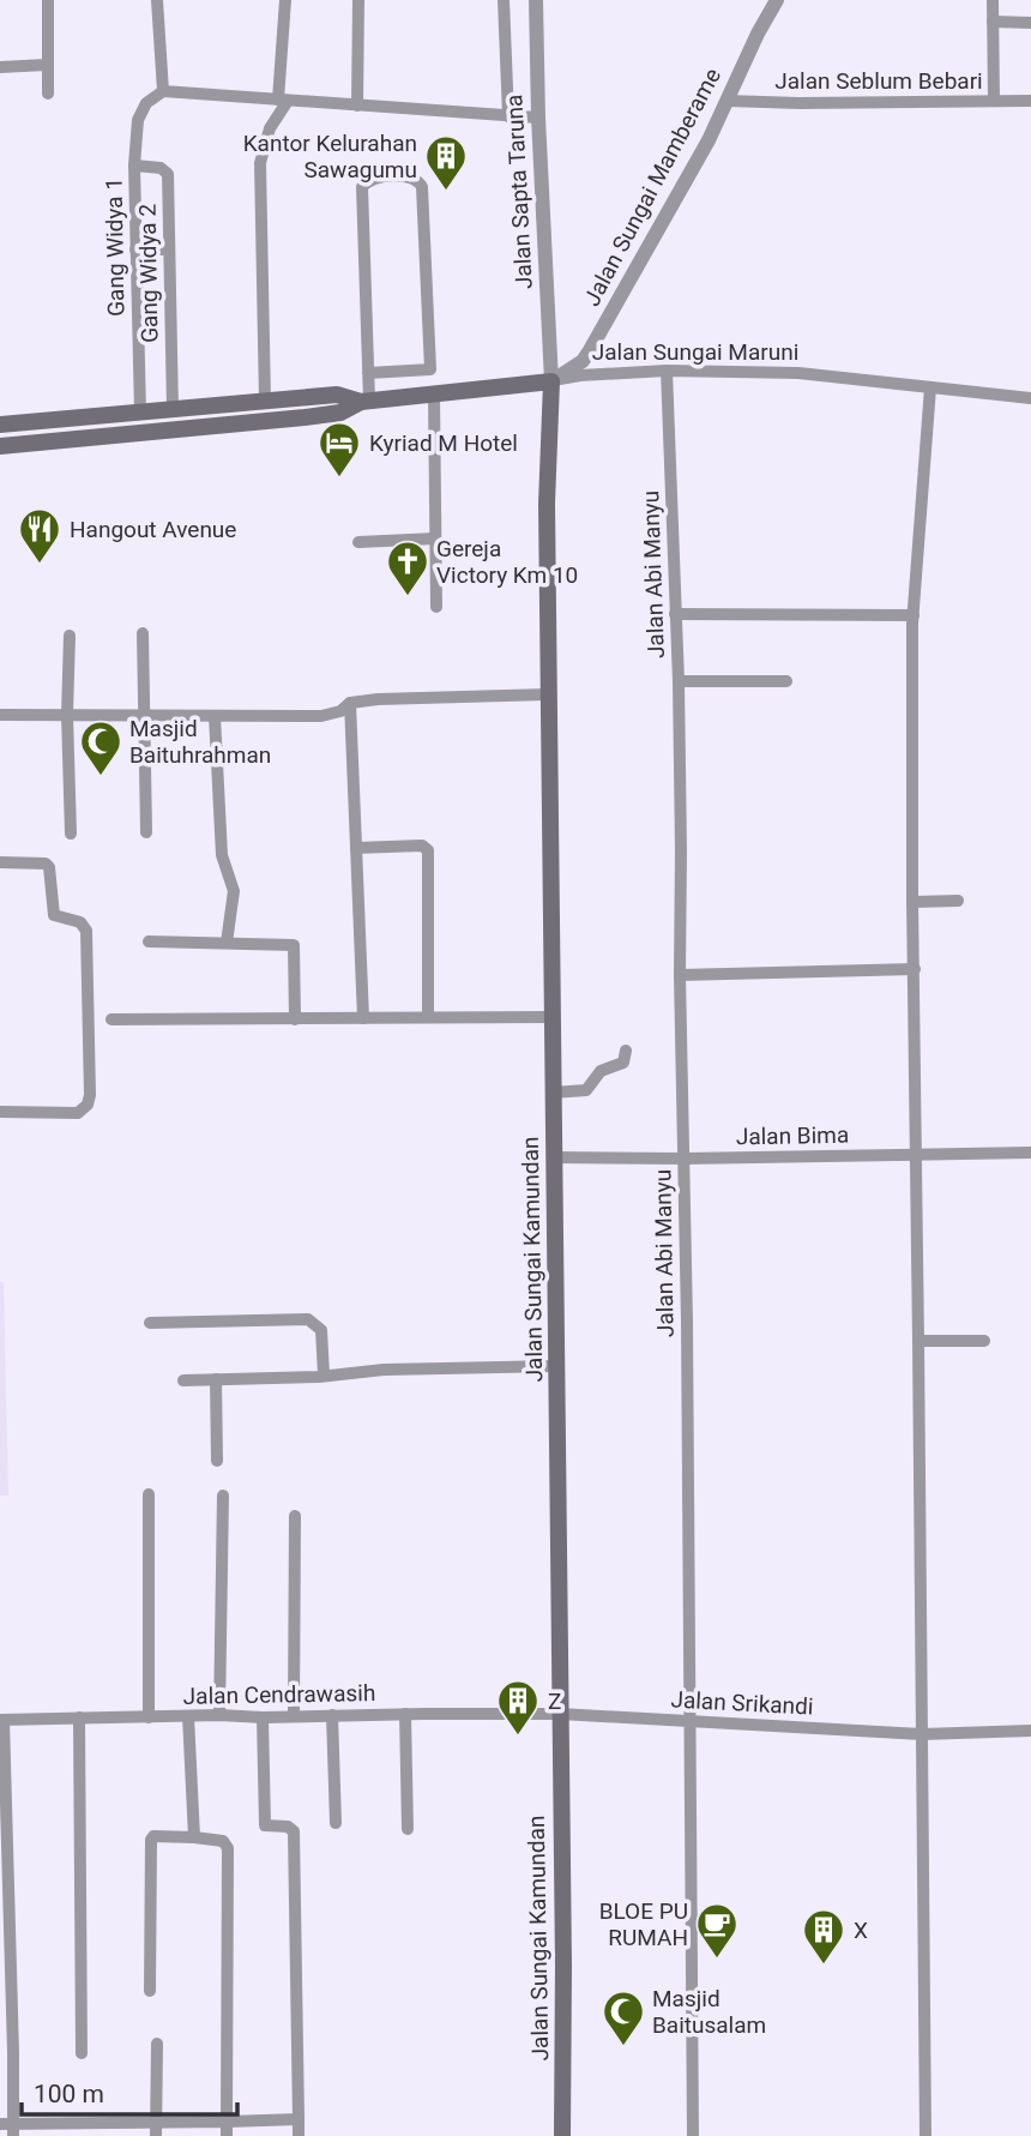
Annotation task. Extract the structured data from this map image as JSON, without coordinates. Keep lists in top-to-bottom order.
{
  "streets": {
    "main road": ["Jalan Sungai Maruni", "Jalan Sungai Kamundan"],
    "street": [
      "Jalan Seblum Bebari",
      "Jalan Sungai Mamberame",
      "Jalan Sapta Taruna",
      "Gang Widya 1",
      "Gang Widya 2",
      "Jalan Abi Manyu",
      "Jalan Bima",
      "Jalan Cendrawasih",
      "Jalan Srikandi"
    ]
  },
  "crossings": [
    ["Jalan Seblum Bebari", "Jalan Sungai Mamberame"],
    ["Jalan Sungai Mamberame", "Jalan Sapta Taruna"],
    ["Jalan Sungai Mamberame", "Jalan Sungai Maruni"],
    ["Jalan Sungai Mamberame", "Jalan Sungai Kamundan"],
    ["Jalan Sapta Taruna", "Jalan Sungai Maruni"],
    ["Jalan Sapta Taruna", "Jalan Sungai Kamundan"],
    ["Gang Widya 1", "Gang Widya 2"],
    ["Gang Widya 1", "Jalan Sungai Maruni"],
    ["Gang Widya 2", "Jalan Sungai Maruni"],
    ["Jalan Sungai Maruni", "Jalan Abi Manyu"],
    ["Jalan Sungai Maruni", "Jalan Sungai Kamundan"],
    ["Jalan Abi Manyu", "Jalan Bima"],
    ["Jalan Abi Manyu", "Jalan Srikandi"],
    ["Jalan Bima", "Jalan Sungai Kamundan"],
    ["Jalan Sungai Kamundan", "Jalan Cendrawasih"],
    ["Jalan Sungai Kamundan", "Jalan Srikandi"],
    ["Jalan Cendrawasih", "Jalan Srikandi"]
  ],
  "places": {
    "building": ["Kantor Kelurahan Sawagumu", "Z", "X"],
    "hotel": ["Kyriad M Hotel"],
    "restaurant": ["Hangout Avenue"],
    "church": ["Gereja Victory Km 10"],
    "mosque": ["Masjid Baituhrahman", "Masjid Baitusalam"],
    "cafe": ["BLOE PU RUMAH"]
  },
  "scale_bar": "100 m"
}
